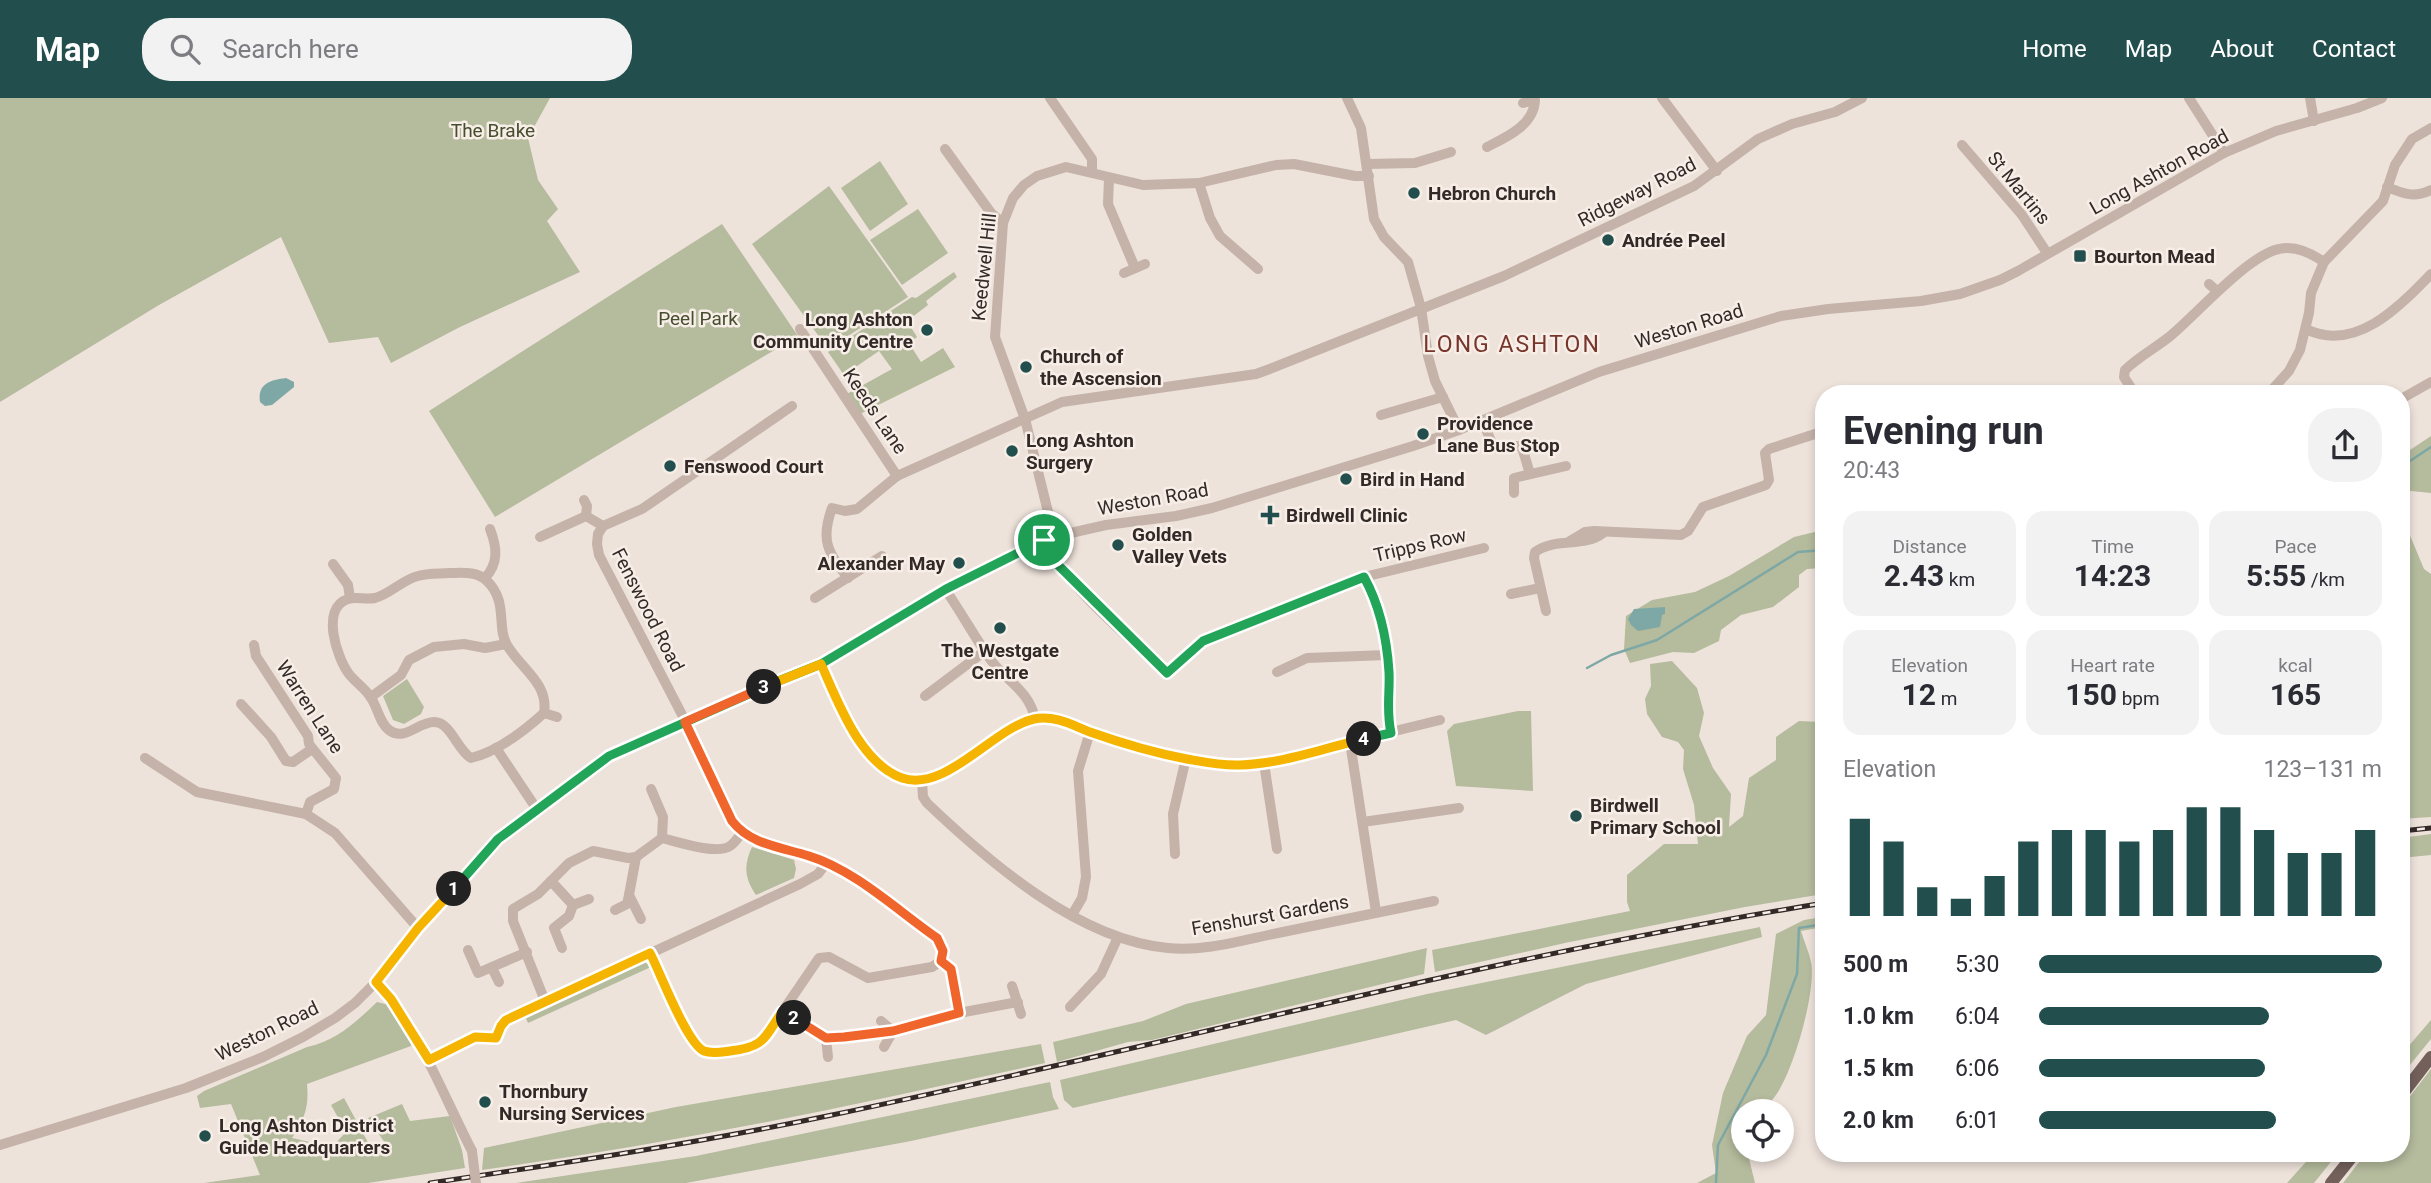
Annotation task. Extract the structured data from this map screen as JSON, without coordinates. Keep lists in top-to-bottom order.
{
  "streets": {
    "street": [
      "Long Ashton Road",
      "St Martins",
      "Ridgeway Road",
      "Keedwell Hill",
      "Weston Road",
      "Keeds Lane",
      "Tripps Row",
      "Fenswood Road",
      "Warren Lane",
      "Fenshurst Gardens"
    ]
  },
  "crossings": [
    ["Long Ashton Road", "St Martins"],
    ["Long Ashton Road", "Weston Road"],
    ["Ridgeway Road", "Keedwell Hill"],
    ["Ridgeway Road", "Keeds Lane"],
    ["Keedwell Hill", "Weston Road"],
    ["Keedwell Hill", "Tripps Row"],
    ["Weston Road", "Fenswood Road"]
  ],
  "districts": ["LONG ASHTON"],
  "parks": ["The Brake", "Peel Park"],
  "places": {
    "other": [
      "Hebron Church",
      "Andrée Peel",
      "Long Ashton Community Centre",
      "Church of the Ascension",
      "Providence Lane Bus Stop",
      "Long Ashton Surgery",
      "Fenswood Court",
      "Bird in Hand",
      "Golden Valley Vets",
      "Alexander May",
      "The Westgate Centre",
      "Birdwell Primary School",
      "Thornbury Nursing Services",
      "Long Ashton District Guide Headquarters"
    ],
    "transit": ["Bourton Mead"],
    "health": ["Birdwell Clinic"]
  },
  "page": {
    "header": "Map",
    "search": "Search here",
    "nav": [
      "Home",
      "Map",
      "About",
      "Contact"
    ],
    "heading": ["Evening run", "20:43"],
    "stats": [
      ["Distance", "2.43 km"],
      ["Time", "14:23"],
      ["Pace", "5:55 /km"],
      ["Elevation", "12 m"],
      ["Heart rate", "150 bpm"],
      ["kcal", "165"]
    ],
    "pins": [
      "3",
      "4",
      "1",
      "2"
    ],
    "chart": ["Elevation", "123–131 m"],
    "list": [
      {
        "name": "500 m",
        "note": "5:30"
      },
      {
        "name": "1.0 km",
        "note": "6:04"
      },
      {
        "name": "1.5 km",
        "note": "6:06"
      },
      {
        "name": "2.0 km",
        "note": "6:01"
      }
    ]
  }
}
